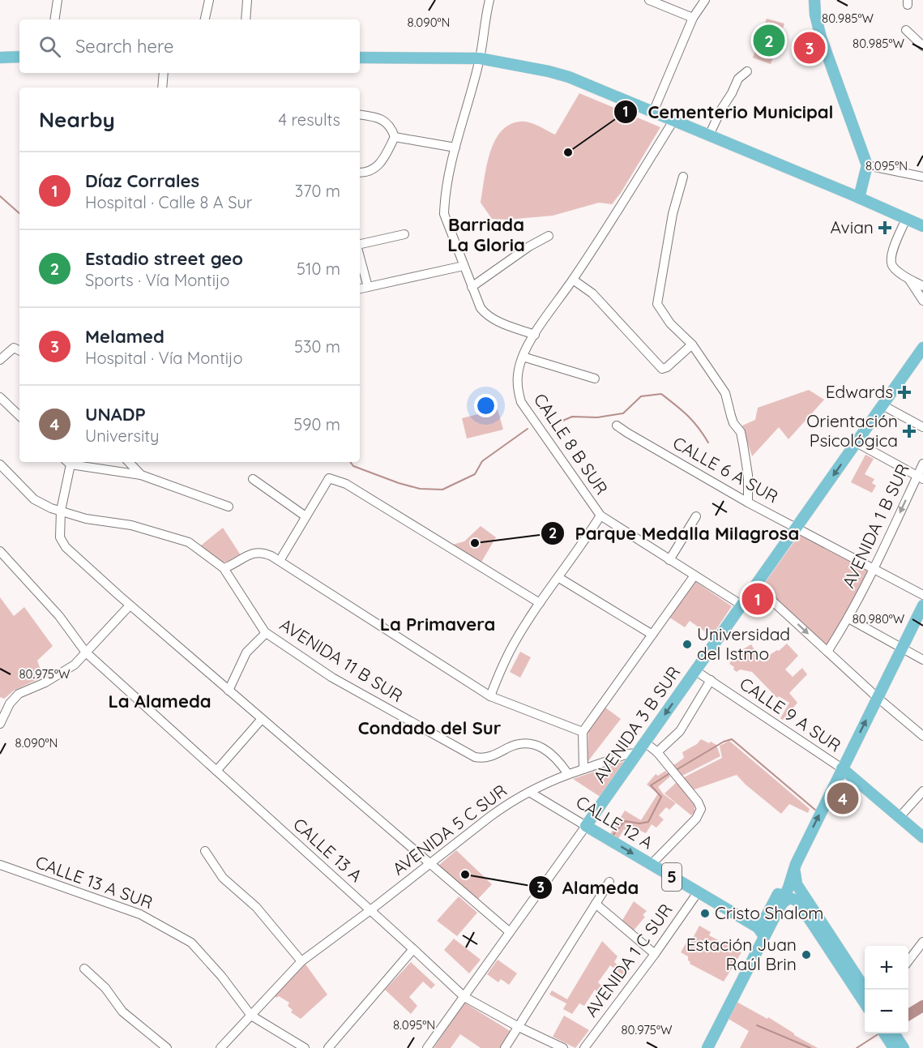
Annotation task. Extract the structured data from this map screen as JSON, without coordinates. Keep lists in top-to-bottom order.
{
  "streets": {
    "main road": ["AVENIDA 3 B SUR", "CALLE 12 A", "5"],
    "street": [
      "CALLE 8 B SUR",
      "CALLE 6 A SUR",
      "AVENIDA 1 B SUR",
      "AVENIDA 11 B SUR",
      "CALLE 9 A SUR",
      "AVENIDA 5 C SUR",
      "CALLE 13 A",
      "CALLE 13 A SUR",
      "AVENIDA 1 C SUR"
    ]
  },
  "crossings": [
    ["CALLE 8 B SUR", "AVENIDA 3 B SUR"],
    ["CALLE 6 A SUR", "AVENIDA 1 B SUR"],
    ["CALLE 6 A SUR", "AVENIDA 3 B SUR"],
    ["AVENIDA 11 B SUR", "AVENIDA 5 C SUR"],
    ["CALLE 9 A SUR", "AVENIDA 3 B SUR"],
    ["AVENIDA 3 B SUR", "CALLE 12 A"],
    ["AVENIDA 3 B SUR", "AVENIDA 5 C SUR"],
    ["AVENIDA 3 B SUR", "CALLE 13 A"],
    ["CALLE 12 A", "AVENIDA 5 C SUR"],
    ["CALLE 12 A", "AVENIDA 1 C SUR"],
    ["AVENIDA 5 C SUR", "CALLE 13 A"],
    ["AVENIDA 5 C SUR", "CALLE 13 A SUR"]
  ],
  "one_way": ["AVENIDA 1 B SUR"],
  "districts": [
    "Barriada La Gloria",
    "La Primavera",
    "La Alameda",
    "Condado del Sur"
  ],
  "places": {
    "other": [
      "Cementerio Municipal",
      "Parque Medalla Milagrosa",
      "Universidad del Istmo",
      "Alameda",
      "Cristo Shalom",
      "Estación Juan Raúl Brin"
    ],
    "health": ["Avian", "Edwards", "Orientación Psicológica"]
  },
  "page": {
    "search": "Search here",
    "pins": [
      "2",
      "3",
      "1",
      "4"
    ],
    "heading": ["Nearby", "4 results"],
    "list": [
      {
        "mark": "1",
        "name": "Díaz Corrales",
        "note": "Hospital · Calle 8 A Sur",
        "value": "370 m"
      },
      {
        "mark": "2",
        "name": "Estadio street geo",
        "note": "Sports · Vía Montijo",
        "value": "510 m"
      },
      {
        "mark": "3",
        "name": "Melamed",
        "note": "Hospital · Vía Montijo",
        "value": "530 m"
      },
      {
        "mark": "4",
        "name": "UNADP",
        "note": "University",
        "value": "590 m"
      }
    ],
    "map_buttons": ["+", "−"]
  },
  "coordinates": [
    "80.985°W",
    "8.090°N",
    "8.095°N",
    "80.980°W",
    "80.975°W"
  ]
}
